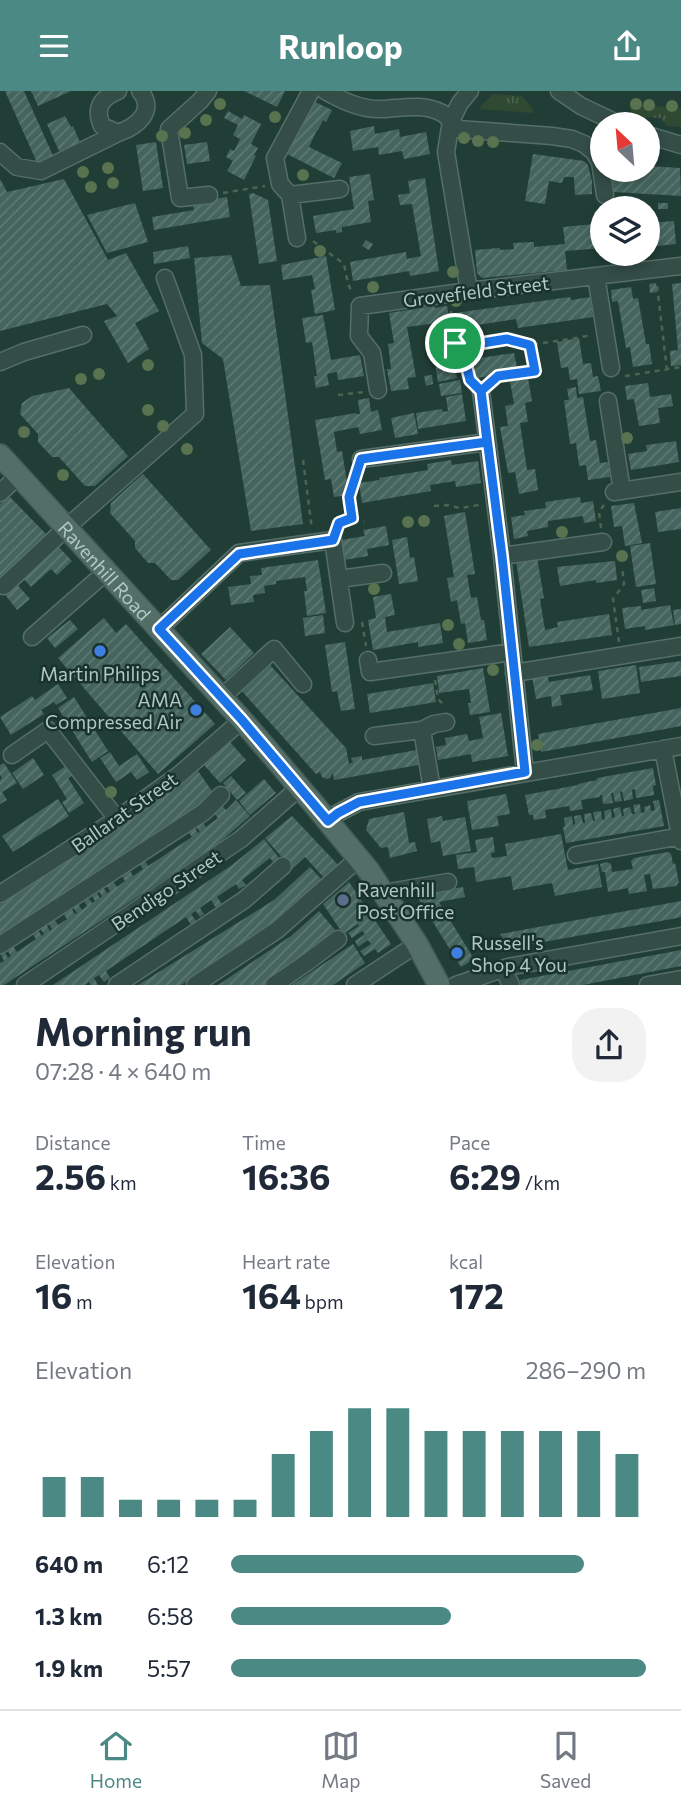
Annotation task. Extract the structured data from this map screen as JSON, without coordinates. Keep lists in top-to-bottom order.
{
  "streets": {
    "main road": ["Ravenhill Road"],
    "street": ["Grovefield Street", "Ballarat Street", "Bendigo Street"]
  },
  "crossings": [
    ["Ravenhill Road", "Ballarat Street"],
    ["Ravenhill Road", "Bendigo Street"]
  ],
  "places": [
    "Martin Philips",
    "AMA Compressed Air",
    "Ravenhill Post Office",
    "Russell's Shop 4 You"
  ],
  "north": "top left",
  "page": {
    "header": "Runloop",
    "heading": ["Morning run", "07:28 · 4 × 640 m"],
    "stats": [
      ["Distance", "2.56 km"],
      ["Time", "16:36"],
      ["Pace", "6:29 /km"],
      ["Elevation", "16 m"],
      ["Heart rate", "164 bpm"],
      ["kcal", "172"]
    ],
    "chart": ["Elevation", "286–290 m"],
    "list": [
      {
        "name": "640 m",
        "note": "6:12"
      },
      {
        "name": "1.3 km",
        "note": "6:58"
      },
      {
        "name": "1.9 km",
        "note": "5:57"
      }
    ],
    "tabs": ["Home", "Map", "Saved"]
  }
}
